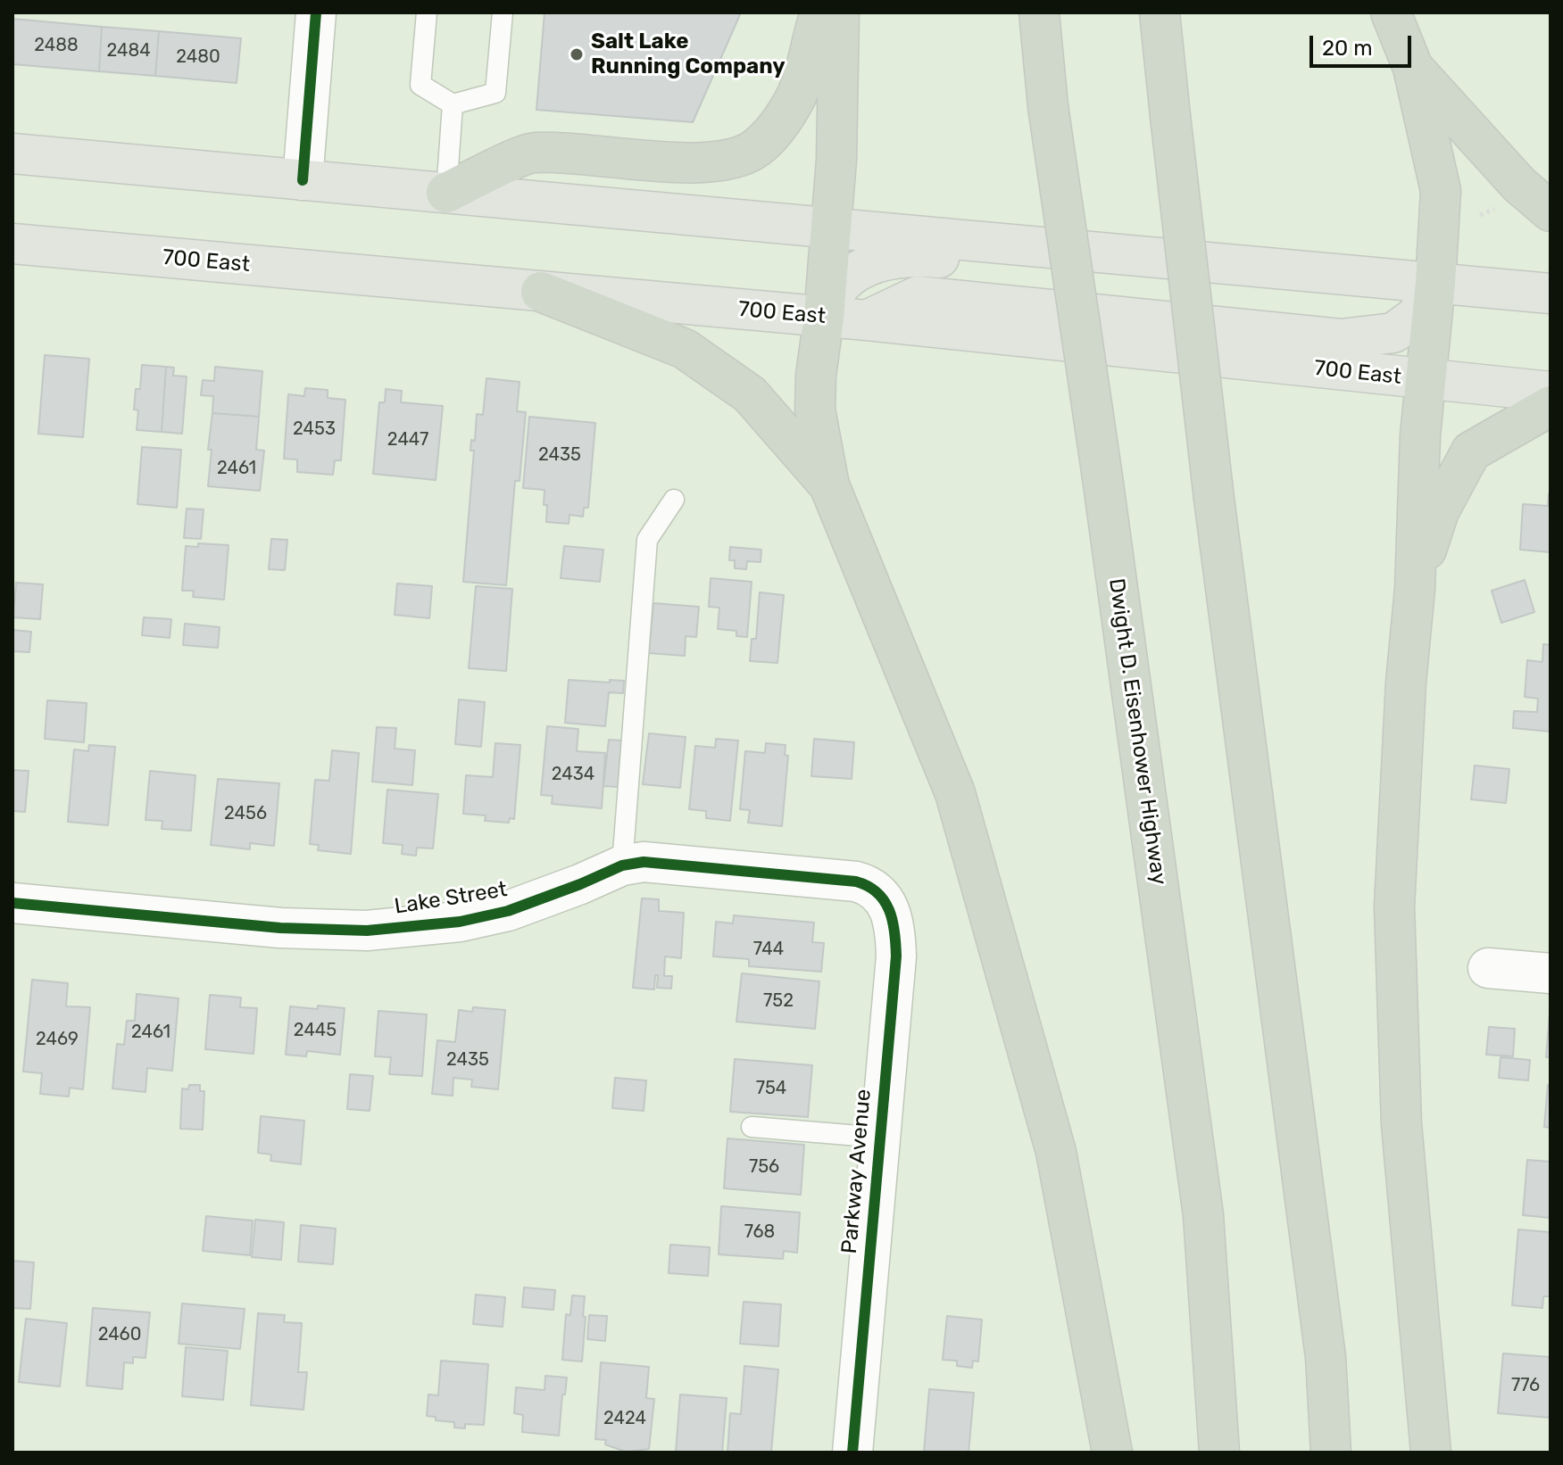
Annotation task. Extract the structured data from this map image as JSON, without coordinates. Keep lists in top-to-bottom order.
{
  "streets": {
    "highway": ["Dwight D. Eisenhower Highway"],
    "main road": ["700 East"],
    "street": ["Lake Street", "Parkway Avenue"]
  },
  "crossings": [
    ["Lake Street", "Parkway Avenue"]
  ],
  "places": ["Salt Lake Running Company"],
  "house_numbers": [
    "2488",
    "2484",
    "2480",
    "2453",
    "2447",
    "2435",
    "2461",
    "2434",
    "2456",
    "744",
    "752",
    "2445",
    "2461",
    "2469",
    "2435",
    "754",
    "756",
    "768",
    "2460",
    "776",
    "2424"
  ],
  "scale_bar": "20 m"
}
